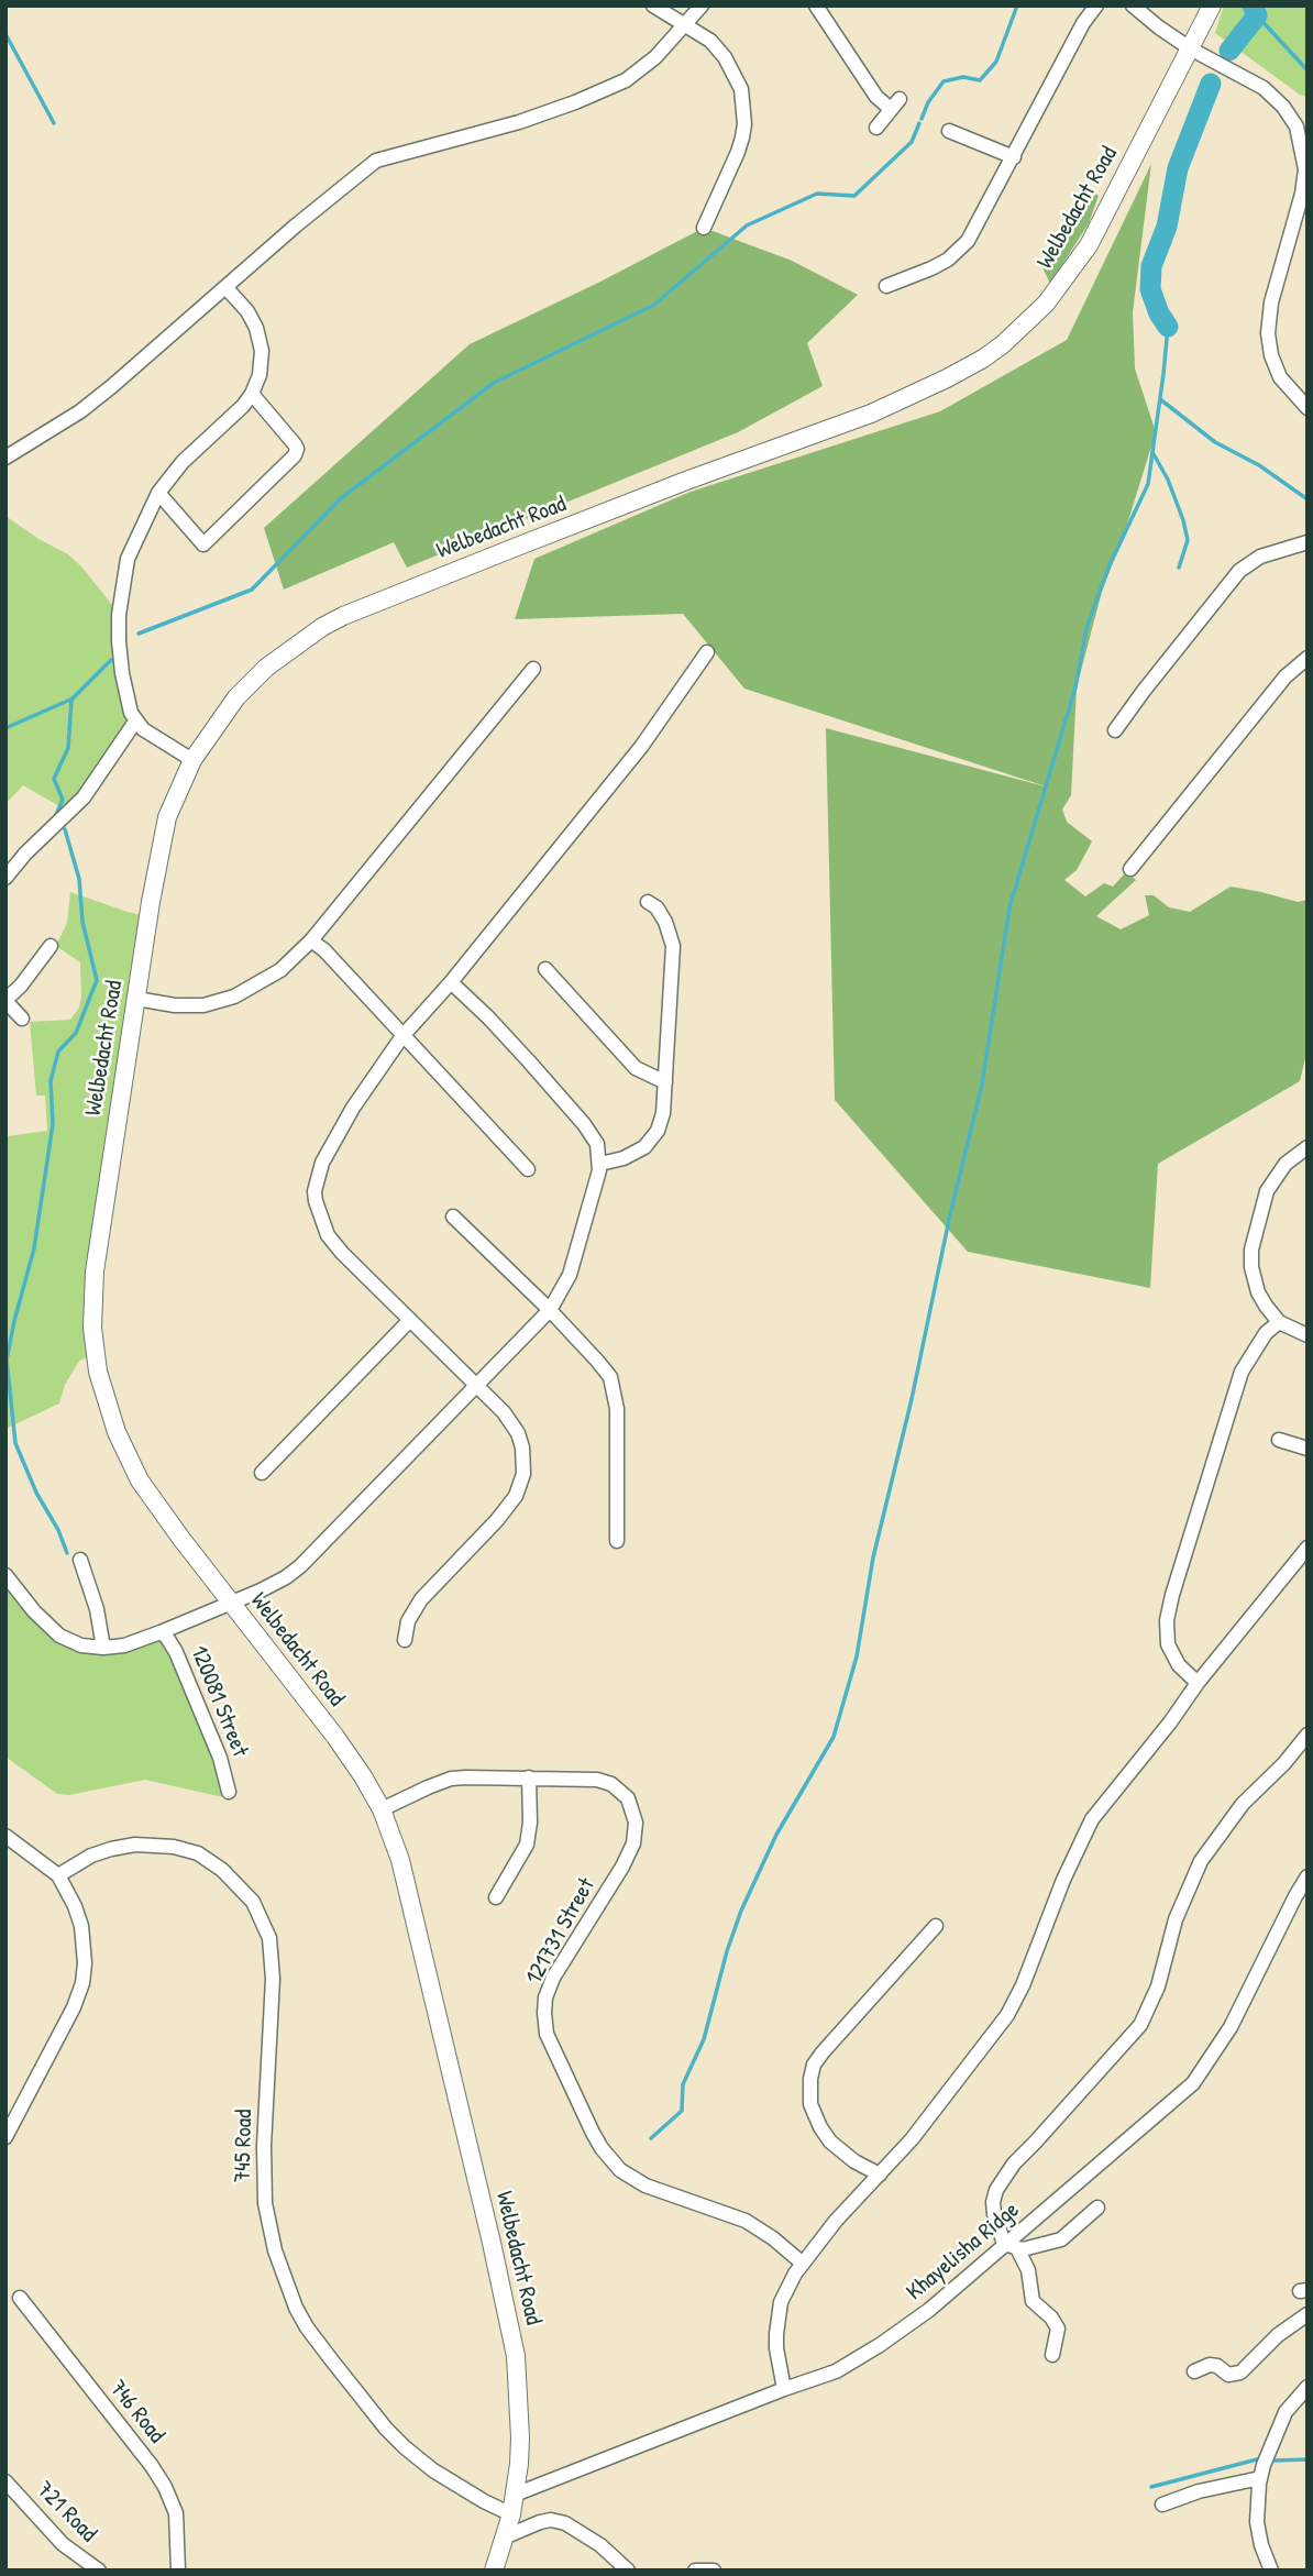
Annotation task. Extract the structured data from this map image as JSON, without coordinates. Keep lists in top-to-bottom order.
{
  "streets": {
    "street": [
      "Welbedacht Road",
      "120081 Street",
      "121731 Street",
      "745 Road",
      "Khayelisha Ridge",
      "746 Road",
      "721 Road"
    ]
  },
  "crossings": [
    ["Welbedacht Road", "121731 Street"],
    ["Welbedacht Road", "745 Road"],
    ["Welbedacht Road", "Khayelisha Ridge"]
  ]
}
